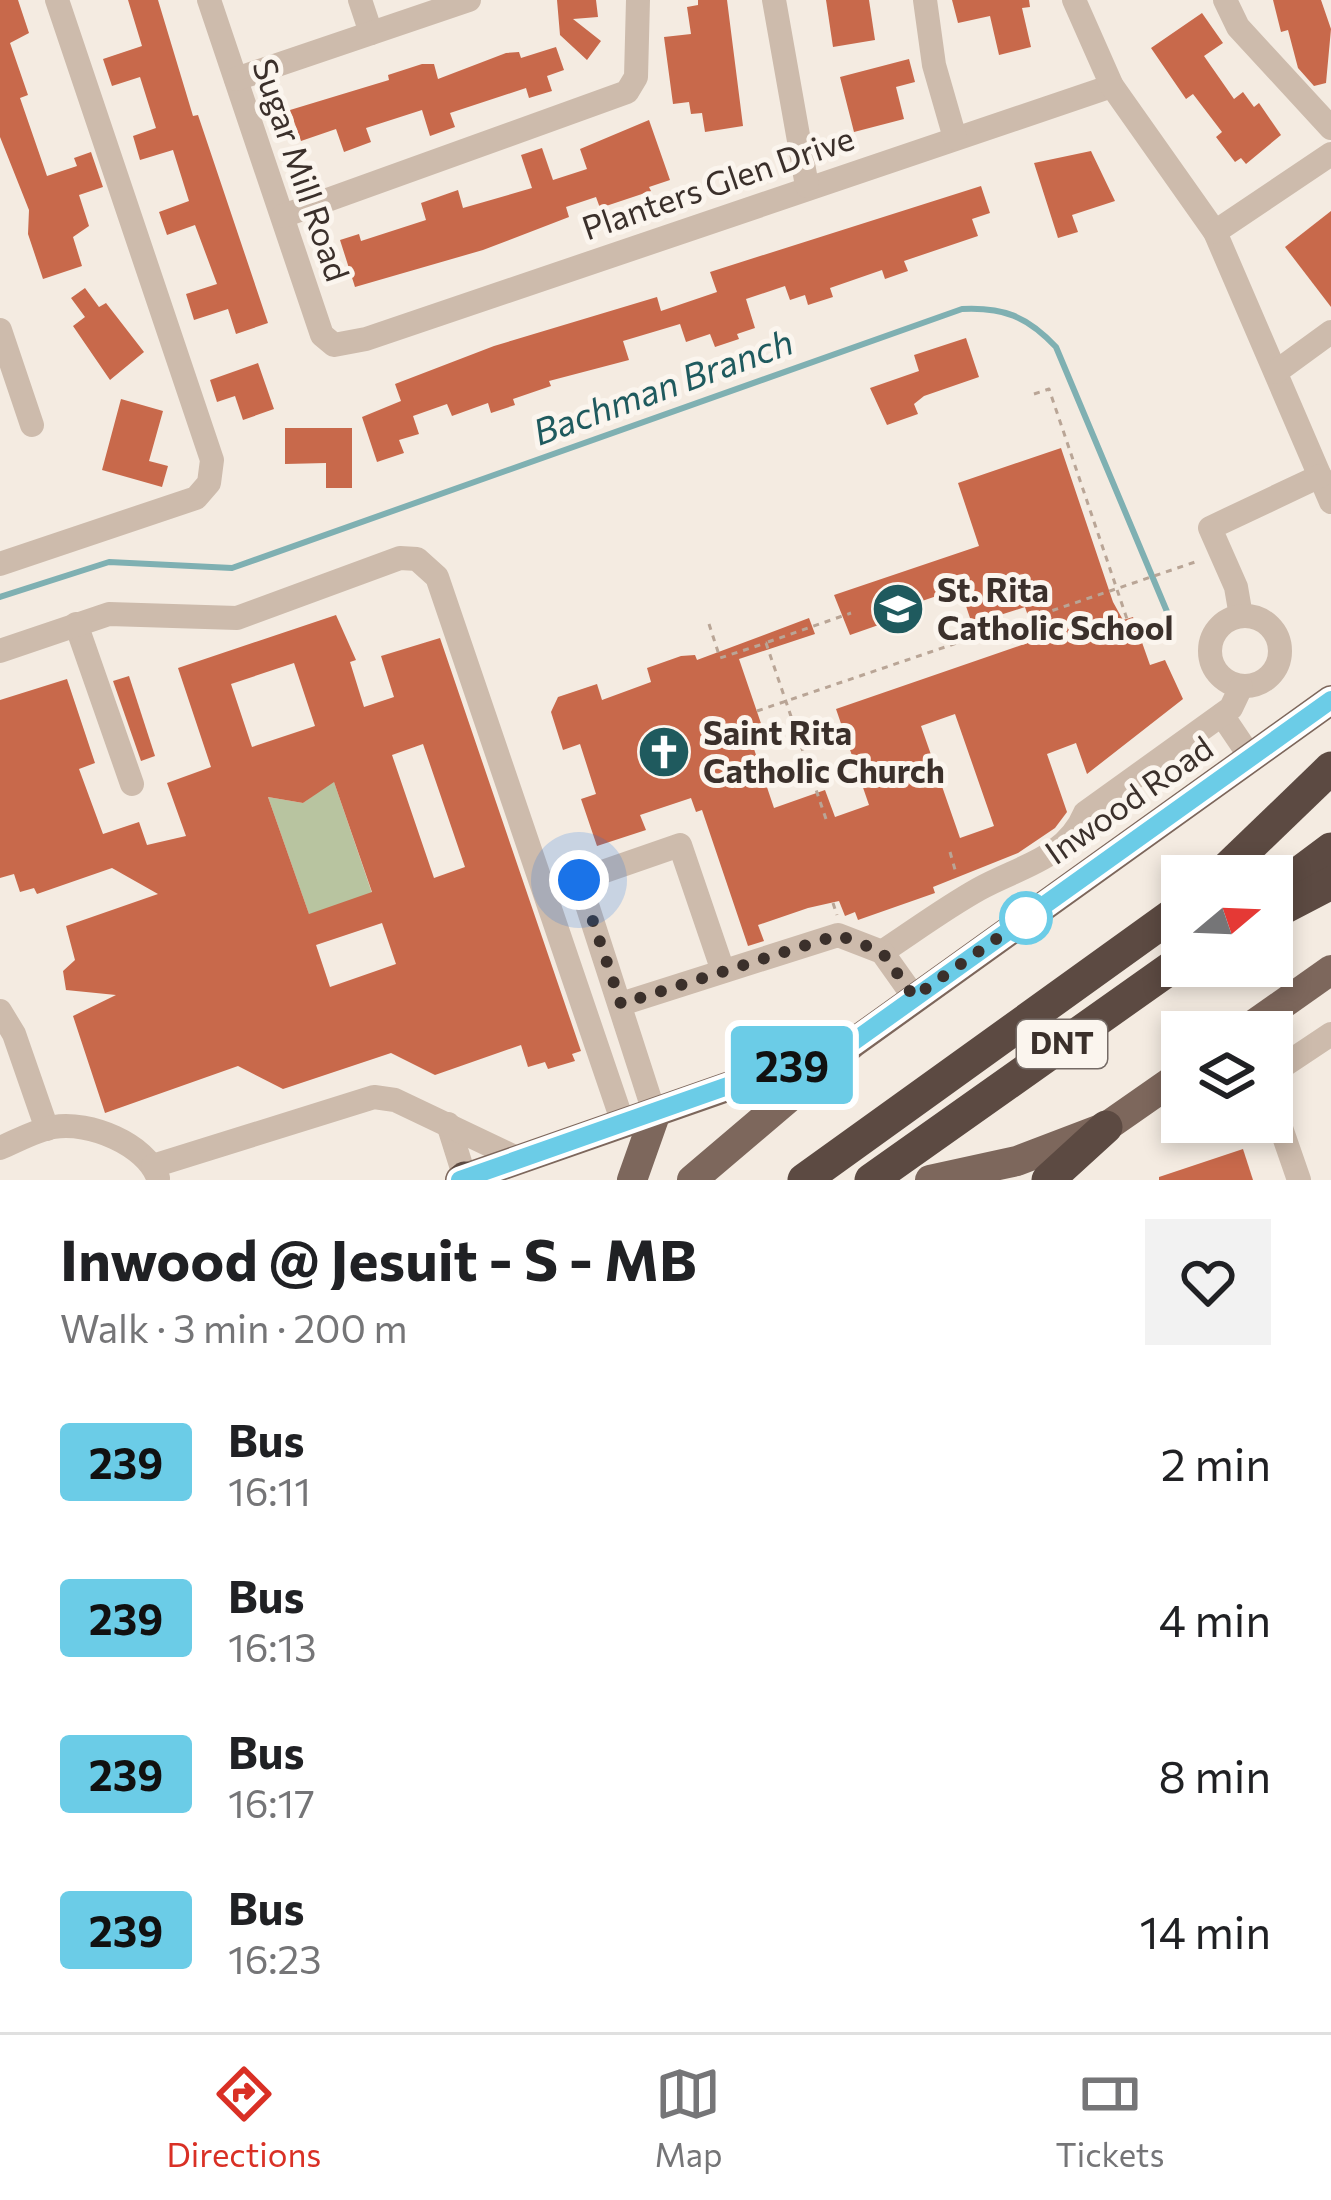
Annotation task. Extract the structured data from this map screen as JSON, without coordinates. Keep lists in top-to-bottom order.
{
  "streets": {
    "highway": ["DNT"],
    "main road": ["Inwood Road"],
    "street": ["Sugar Mill Road", "Planters Glen Drive"]
  },
  "crossings": [
    ["Sugar Mill Road", "Planters Glen Drive"]
  ],
  "water": ["Bachman Branch"],
  "places": {
    "school or university": ["St. Rita Catholic School"],
    "church": ["Saint Rita Catholic Church"]
  },
  "lines": ["bus line 239"],
  "north": "right",
  "page": {
    "on_map": "239",
    "heading": ["Inwood @ Jesuit - S - MB", "Walk · 3 min · 200 m"],
    "list": [
      {
        "mark": "239",
        "name": "Bus",
        "note": "16:11",
        "value": "2 min"
      },
      {
        "mark": "239",
        "name": "Bus",
        "note": "16:13",
        "value": "4 min"
      },
      {
        "mark": "239",
        "name": "Bus",
        "note": "16:17",
        "value": "8 min"
      },
      {
        "mark": "239",
        "name": "Bus",
        "note": "16:23",
        "value": "14 min"
      }
    ],
    "tabs": ["Directions", "Map", "Tickets"]
  }
}
